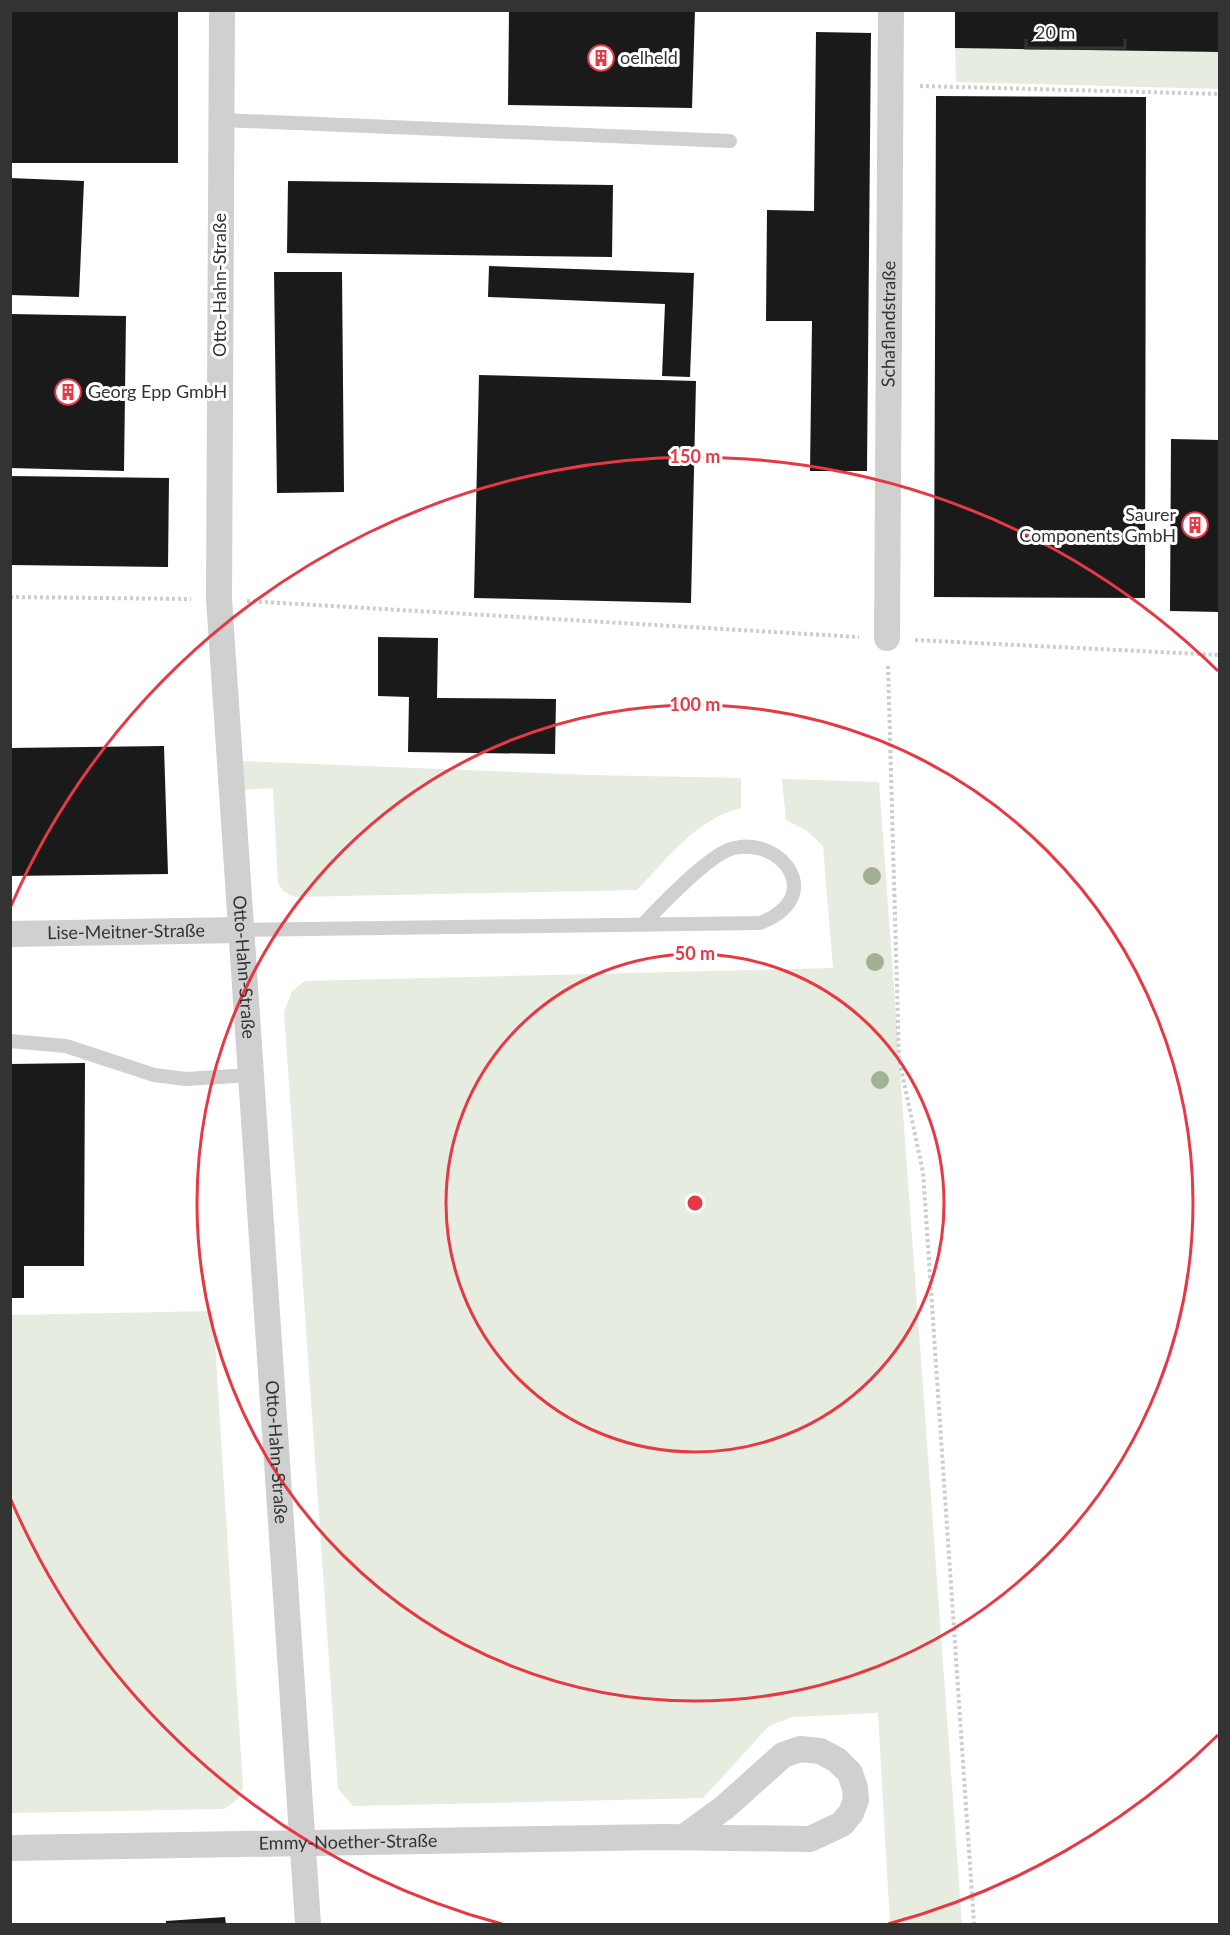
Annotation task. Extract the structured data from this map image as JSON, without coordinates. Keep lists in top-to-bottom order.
{
  "streets": {
    "street": [
      "Otto-Hahn-Straße",
      "Schaflandstraße",
      "Lise-Meitner-Straße",
      "Emmy-Noether-Straße"
    ]
  },
  "crossings": [
    ["Otto-Hahn-Straße", "Lise-Meitner-Straße"],
    ["Otto-Hahn-Straße", "Emmy-Noether-Straße"]
  ],
  "places": {
    "building": ["oelheld", "Georg Epp GmbH", "Saurer Components GmbH"]
  },
  "scale_bar": "20 m",
  "rings": ["150 m", "100 m", "50 m"]
}
